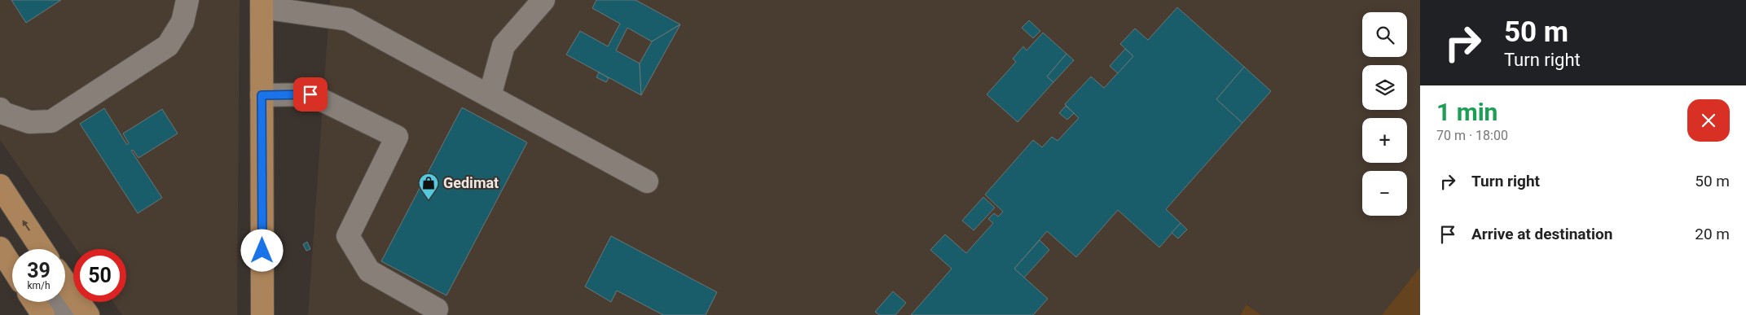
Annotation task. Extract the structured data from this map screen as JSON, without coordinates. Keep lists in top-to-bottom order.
{
  "places": {
    "shop": ["Gedimat"]
  },
  "page": {
    "turn": ["50 m", "Turn right"],
    "map_buttons": ["+", "−"],
    "heading": ["1 min", "70 m · 18:00"],
    "list": [
      {
        "name": "Turn right",
        "value": "50 m"
      },
      {
        "name": "Arrive at destination",
        "value": "20 m"
      }
    ],
    "speed": "39 km/h",
    "limit": "50"
  }
}
